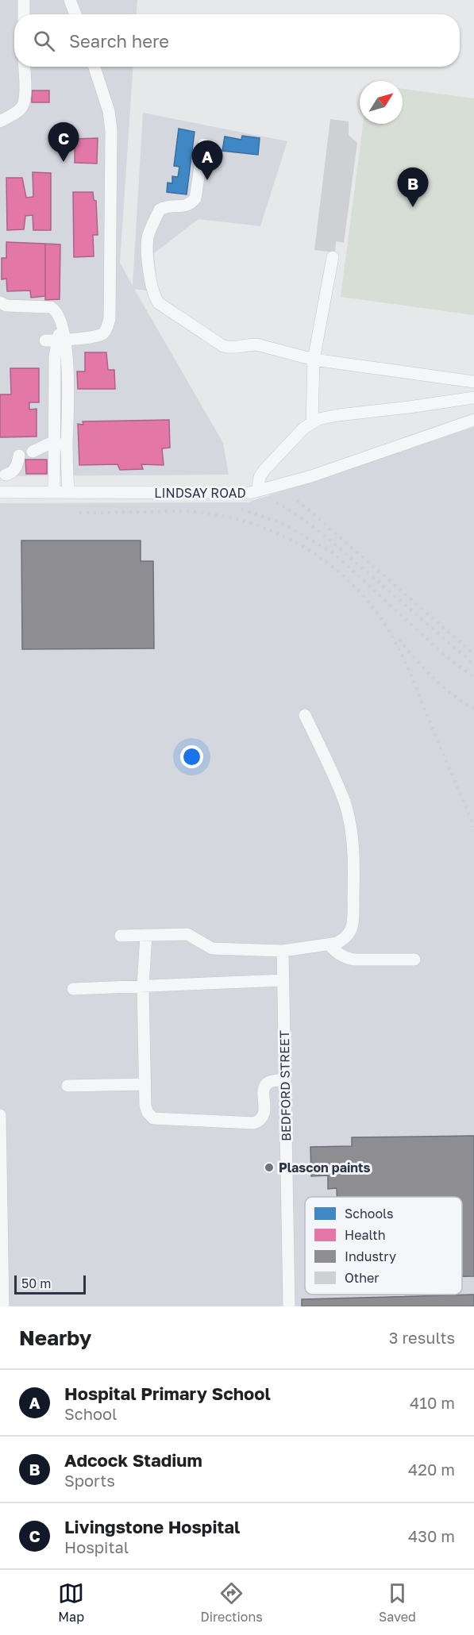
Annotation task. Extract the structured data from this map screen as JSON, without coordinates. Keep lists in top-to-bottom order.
{
  "streets": {
    "street": ["LINDSAY ROAD", "BEDFORD STREET"]
  },
  "places": ["Plascon paints"],
  "legend": [
    "Schools",
    "Health",
    "Industry",
    "Other"
  ],
  "scale_bar": "50 m",
  "north": "top right",
  "page": {
    "search": "Search here",
    "pins": ["C", "A", "B"],
    "scale": "50 m",
    "heading": ["Nearby", "3 results"],
    "list": [
      {
        "mark": "A",
        "name": "Hospital Primary School",
        "note": "School",
        "value": "410 m"
      },
      {
        "mark": "B",
        "name": "Adcock Stadium",
        "note": "Sports",
        "value": "420 m"
      },
      {
        "mark": "C",
        "name": "Livingstone Hospital",
        "note": "Hospital",
        "value": "430 m"
      }
    ],
    "nav": ["Map", "Directions", "Saved"]
  }
}
